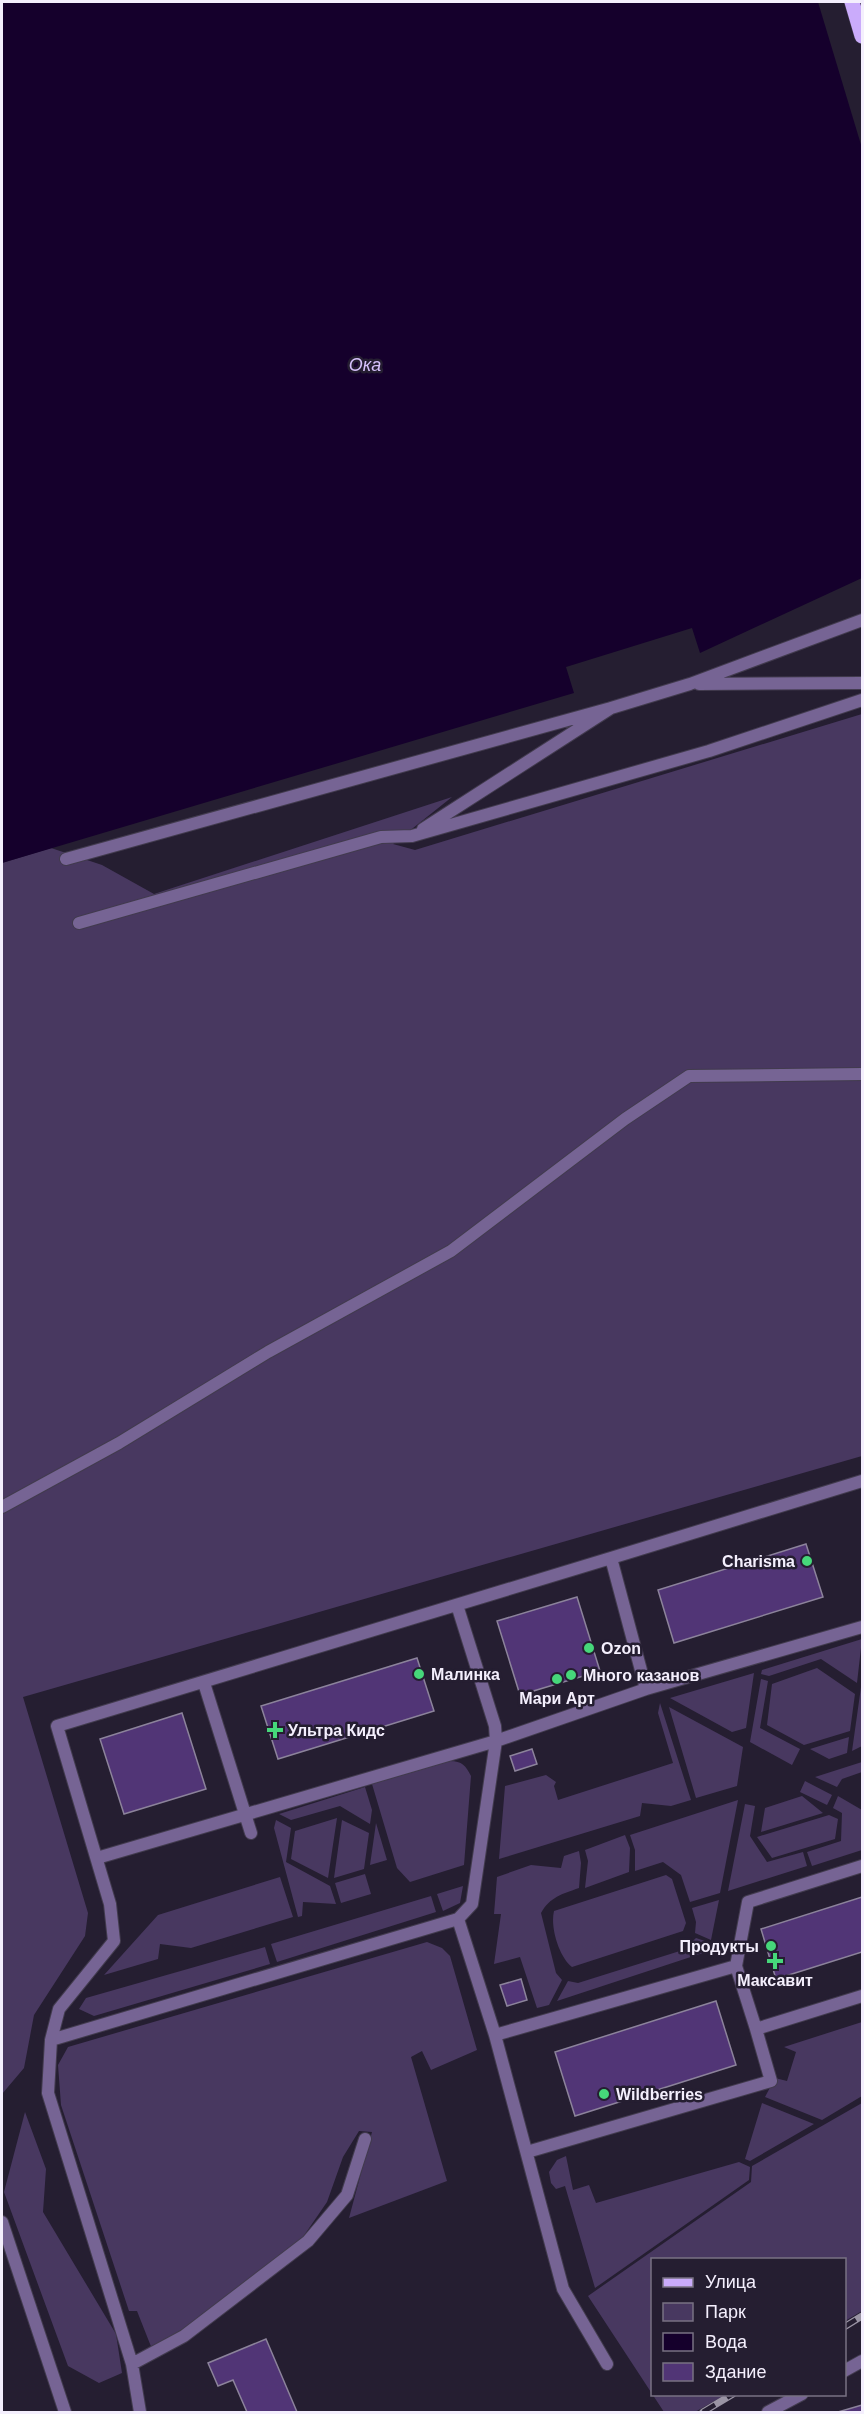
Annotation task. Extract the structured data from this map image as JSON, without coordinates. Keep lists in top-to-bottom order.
{
  "water": ["Ока"],
  "places": {
    "other": [
      "Charisma",
      "Ozon",
      "Малинка",
      "Много казанов",
      "Мари Арт",
      "Продукты",
      "Wildberries"
    ],
    "health": ["Ультра Кидс", "Максавит"]
  },
  "legend": [
    "Улица",
    "Парк",
    "Вода",
    "Здание"
  ]
}
